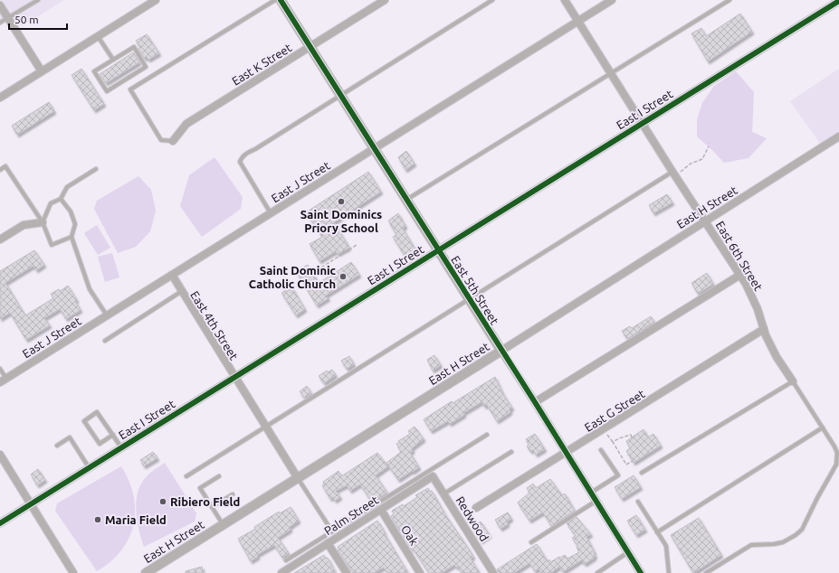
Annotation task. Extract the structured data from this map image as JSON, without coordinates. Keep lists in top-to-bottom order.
{
  "streets": {
    "street": [
      "East K Street",
      "East I Street",
      "East J Street",
      "East H Street",
      "East 6th Street",
      "East 5th Street",
      "East 4th Street",
      "East G Street",
      "Palm Street",
      "Redwood",
      "Oak"
    ]
  },
  "crossings": [
    ["East K Street", "East 5th Street"],
    ["East I Street", "East 6th Street"],
    ["East I Street", "East 5th Street"],
    ["East I Street", "East 4th Street"],
    ["East J Street", "East 6th Street"],
    ["East J Street", "East 5th Street"],
    ["East J Street", "East 4th Street"],
    ["East H Street", "East 6th Street"],
    ["East H Street", "East 5th Street"],
    ["East H Street", "East 4th Street"],
    ["East 6th Street", "East G Street"],
    ["East 5th Street", "East G Street"],
    ["Palm Street", "Redwood"],
    ["Palm Street", "Oak"]
  ],
  "places": [
    "Saint Dominics Priory School",
    "Saint Dominic Catholic Church",
    "Ribiero Field",
    "Maria Field"
  ],
  "scale_bar": "50 m"
}
